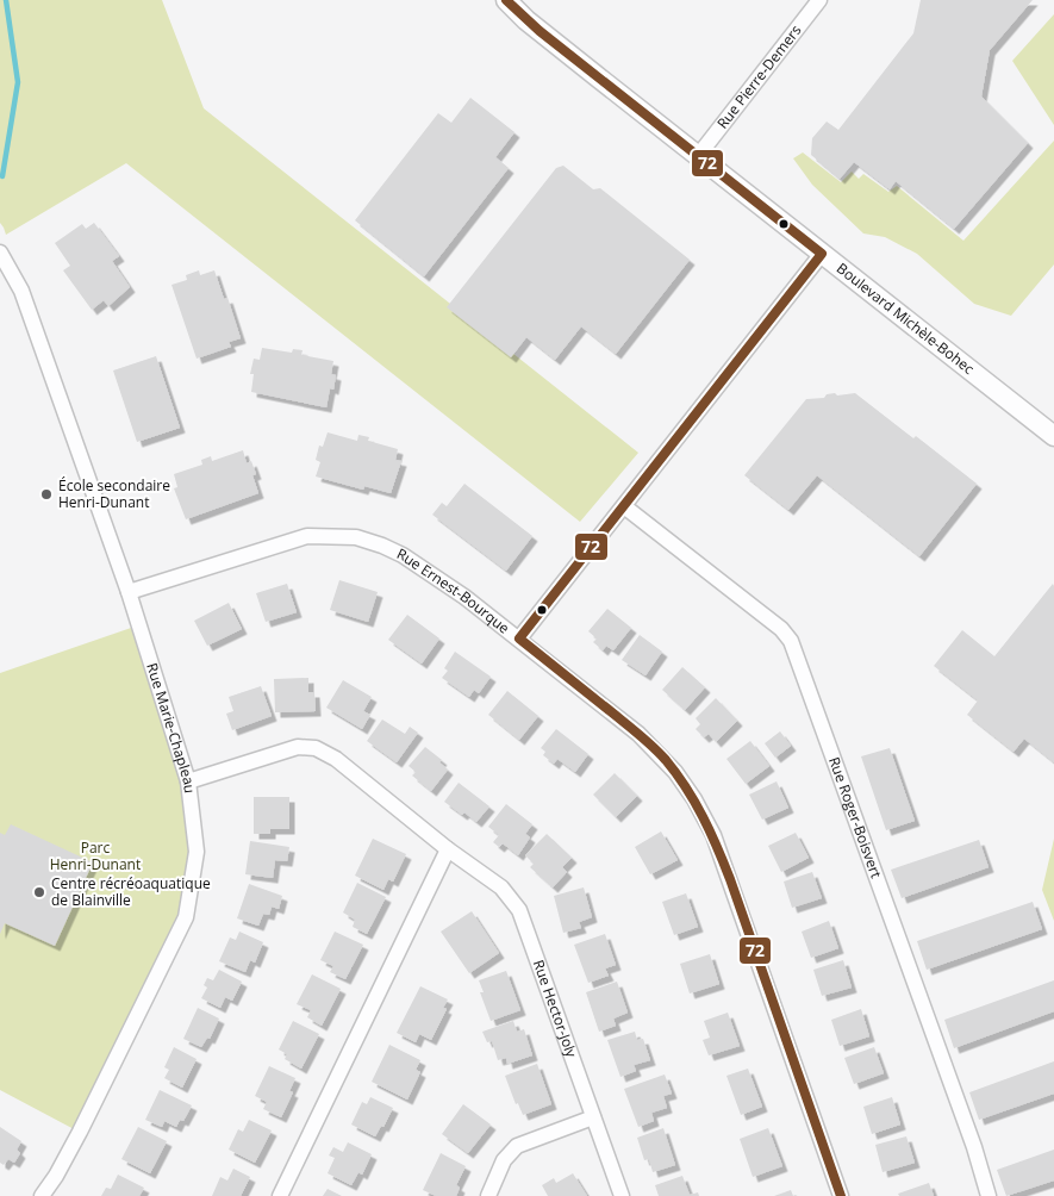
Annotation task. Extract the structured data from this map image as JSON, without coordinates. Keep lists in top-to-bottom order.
{
  "streets": {
    "street": [
      "Rue Pierre-Demers",
      "Boulevard Michèle-Bohec",
      "Rue Ernest-Bourque",
      "Rue Marie-Chapleau",
      "Rue Roger-Boisvert",
      "Rue Hector-Joly"
    ]
  },
  "crossings": [
    ["Rue Pierre-Demers", "Boulevard Michèle-Bohec"],
    ["Rue Ernest-Bourque", "Rue Marie-Chapleau"],
    ["Rue Marie-Chapleau", "Rue Hector-Joly"]
  ],
  "parks": ["Parc Henri-Dunant"],
  "places": ["École secondaire Henri-Dunant", "Centre récréoaquatique de Blainville"],
  "lines": ["transit line 72"]
}
